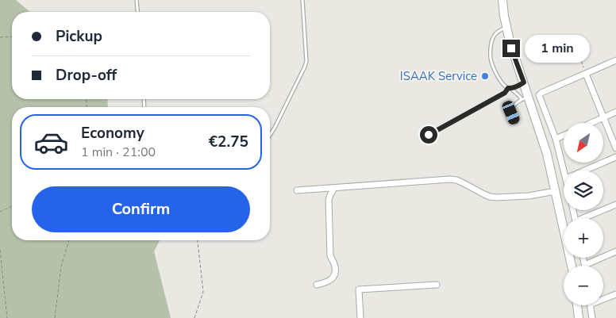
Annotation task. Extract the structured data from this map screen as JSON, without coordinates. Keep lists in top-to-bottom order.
{
  "places": ["ISAAK Service"],
  "north": "bottom left",
  "page": {
    "banner": ["Pickup", "Drop-off"],
    "bubble": "1 min",
    "list": [
      {
        "name": "Economy",
        "note": "1 min · 21:00",
        "value": "€2.75"
      }
    ],
    "map_buttons": ["+", "−"],
    "buttons": "Confirm"
  }
}
